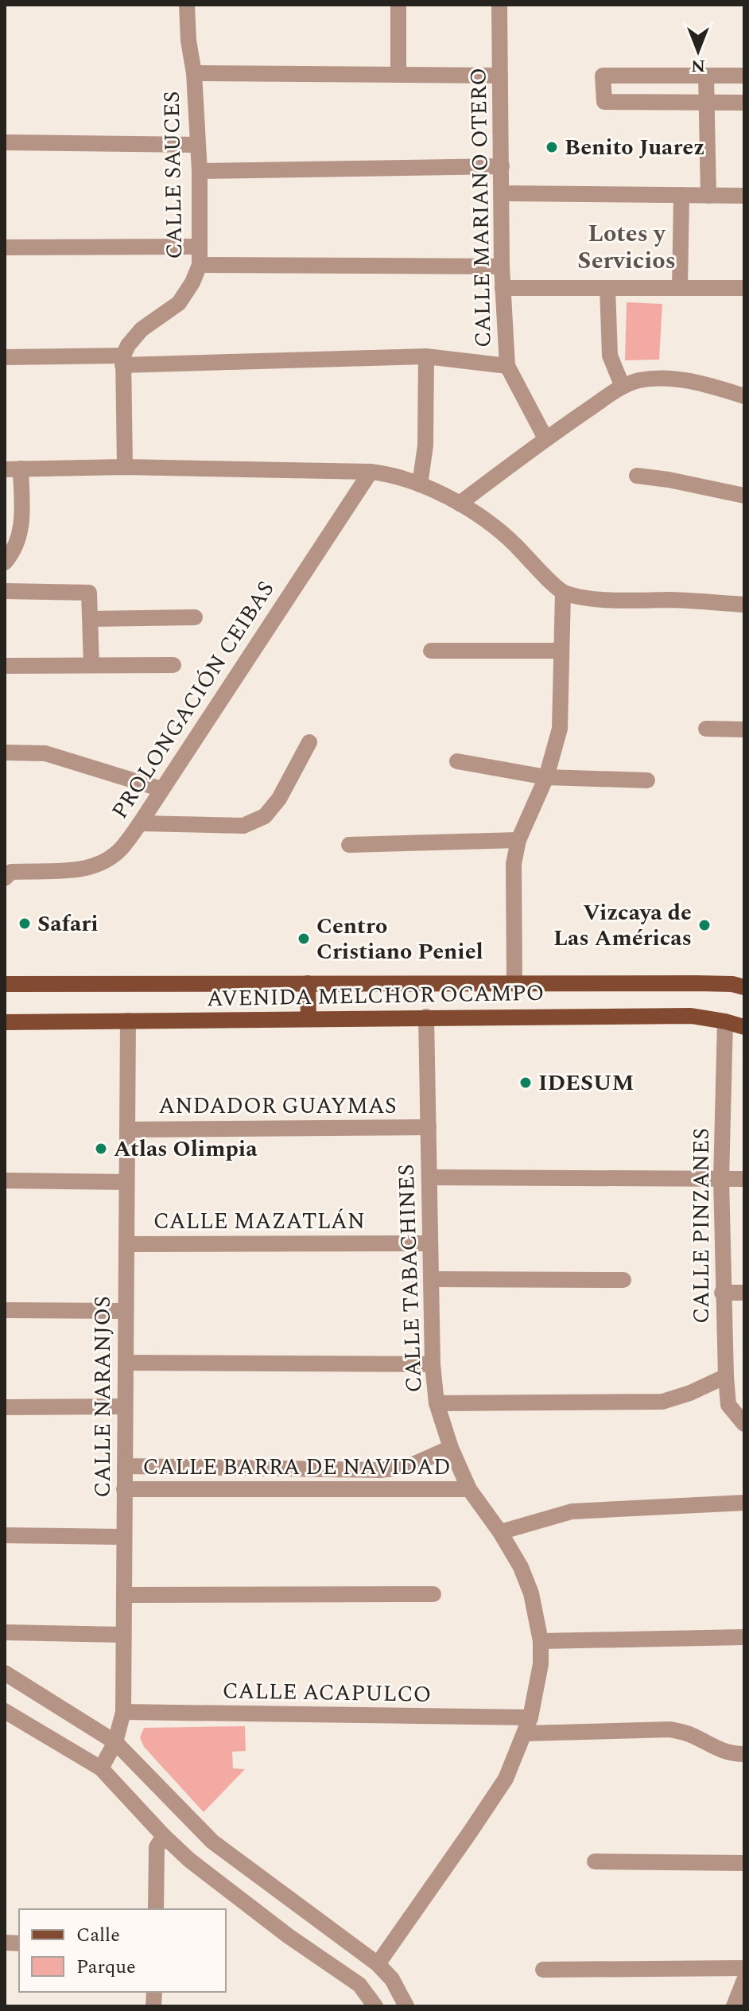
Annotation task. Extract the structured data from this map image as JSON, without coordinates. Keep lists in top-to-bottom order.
{
  "streets": {
    "main road": ["AVENIDA MELCHOR OCAMPO"],
    "street": [
      "CALLE SAUCES",
      "CALLE MARIANO OTERO",
      "PROLONGACIÓN CEIBAS",
      "ANDADOR GUAYMAS",
      "CALLE MAZATLÁN",
      "CALLE PINZANES",
      "CALLE TABACHINES",
      "CALLE NARANJOS",
      "CALLE BARRA DE NAVIDAD",
      "CALLE ACAPULCO"
    ]
  },
  "crossings": [
    ["AVENIDA MELCHOR OCAMPO", "CALLE PINZANES"],
    ["AVENIDA MELCHOR OCAMPO", "CALLE TABACHINES"],
    ["AVENIDA MELCHOR OCAMPO", "CALLE NARANJOS"],
    ["ANDADOR GUAYMAS", "CALLE TABACHINES"],
    ["ANDADOR GUAYMAS", "CALLE NARANJOS"],
    ["CALLE MAZATLÁN", "CALLE TABACHINES"],
    ["CALLE MAZATLÁN", "CALLE NARANJOS"],
    ["CALLE TABACHINES", "CALLE BARRA DE NAVIDAD"],
    ["CALLE TABACHINES", "CALLE ACAPULCO"],
    ["CALLE NARANJOS", "CALLE BARRA DE NAVIDAD"],
    ["CALLE NARANJOS", "CALLE ACAPULCO"]
  ],
  "districts": ["Lotes y Servicios"],
  "places": [
    "Benito Juarez",
    "Safari",
    "Vizcaya de Las Américas",
    "Centro Cristiano Peniel",
    "IDESUM",
    "Atlas Olimpia"
  ],
  "legend": ["Calle", "Parque"],
  "north": "bottom"
}
